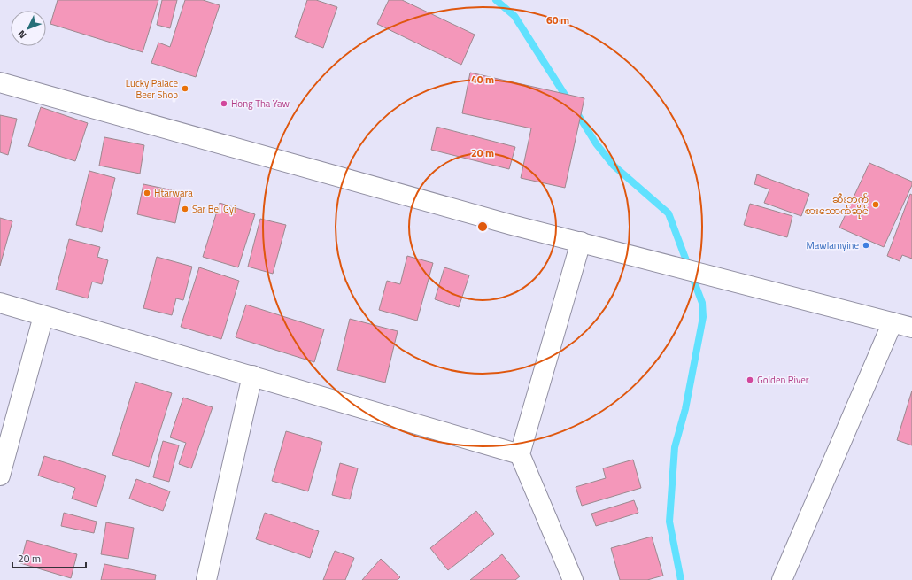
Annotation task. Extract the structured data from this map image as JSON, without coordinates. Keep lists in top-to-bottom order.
{
  "places": [
    "Lucky Palace Beer Shop",
    "Hong Tha Yaw",
    "Htarwara",
    "ဆီးဘက် စားသောက်ဆိုင်",
    "Sar Bel Gyi",
    "Mawlamyine",
    "Golden River"
  ],
  "scale_bar": "20 m",
  "north": "bottom left",
  "rings": ["60 m", "40 m", "20 m"]
}
